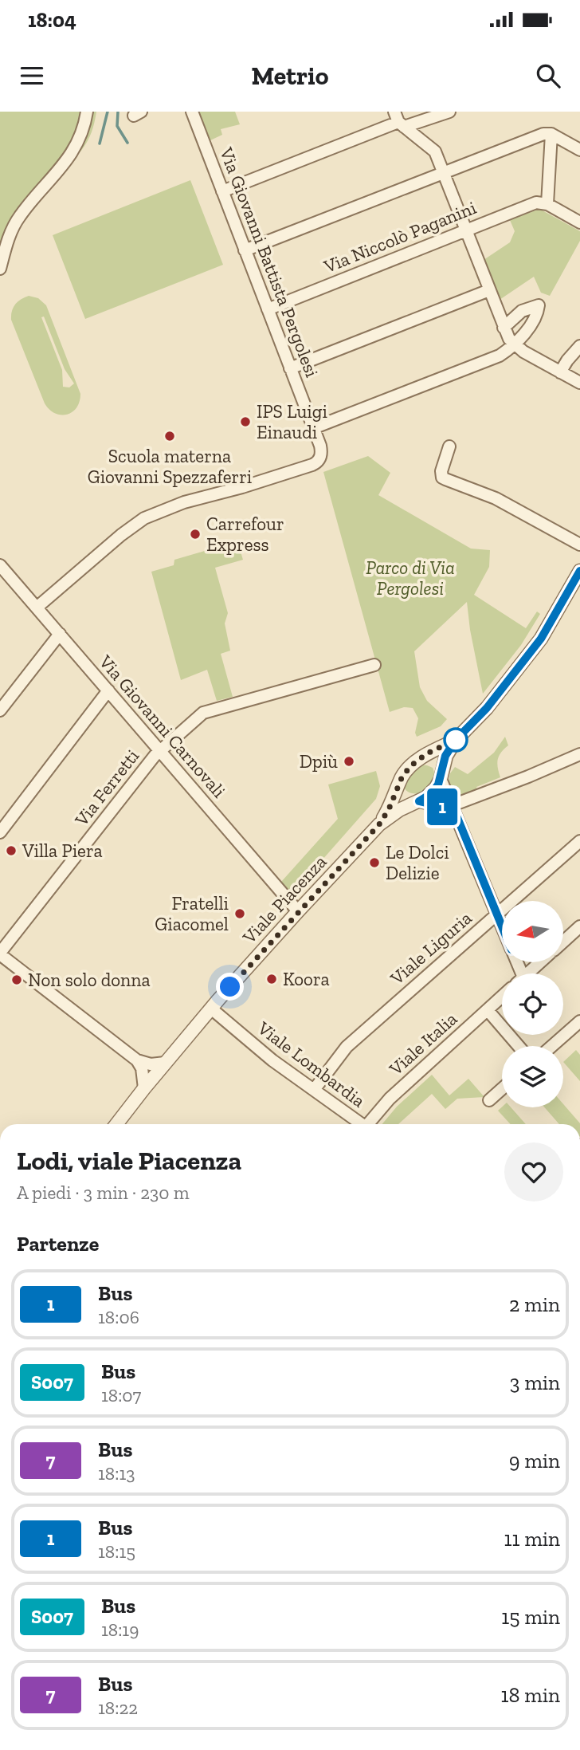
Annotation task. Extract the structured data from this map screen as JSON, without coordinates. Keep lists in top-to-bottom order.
{
  "streets": {
    "street": [
      "Via Niccolò Paganini",
      "Via Giovanni Battista Pergolesi",
      "Via Giovanni Carnovali",
      "Via Ferretti",
      "Viale Piacenza",
      "Viale Liguria",
      "Viale Italia",
      "Viale Lombardia"
    ]
  },
  "crossings": [
    ["Via Niccolò Paganini", "Via Giovanni Battista Pergolesi"],
    ["Via Giovanni Battista Pergolesi", "Via Giovanni Carnovali"],
    ["Via Giovanni Carnovali", "Via Ferretti"],
    ["Via Giovanni Carnovali", "Viale Piacenza"],
    ["Viale Piacenza", "Viale Lombardia"],
    ["Viale Liguria", "Viale Lombardia"]
  ],
  "parks": ["Parco di Via Pergolesi"],
  "places": [
    "IPS Luigi Einaudi",
    "Scuola materna Giovanni Spezzaferri",
    "Carrefour Express",
    "Dpiù",
    "Villa Piera",
    "Le Dolci Delizie",
    "Fratelli Giacomel",
    "Koora",
    "Non solo donna"
  ],
  "lines": ["bus line 1"],
  "north": "left",
  "page": {
    "status": "18:04",
    "header": "Metrio",
    "on_map": "1",
    "heading": [
      ["Lodi, viale Piacenza", "A piedi · 3 min · 230 m"],
      "Partenze"
    ],
    "list": [
      {
        "mark": "1",
        "name": "Bus",
        "note": "18:06",
        "value": "2 min"
      },
      {
        "mark": "S007",
        "name": "Bus",
        "note": "18:07",
        "value": "3 min"
      },
      {
        "mark": "7",
        "name": "Bus",
        "note": "18:13",
        "value": "9 min"
      },
      {
        "mark": "1",
        "name": "Bus",
        "note": "18:15",
        "value": "11 min"
      },
      {
        "mark": "S007",
        "name": "Bus",
        "note": "18:19",
        "value": "15 min"
      },
      {
        "mark": "7",
        "name": "Bus",
        "note": "18:22",
        "value": "18 min"
      }
    ]
  }
}
